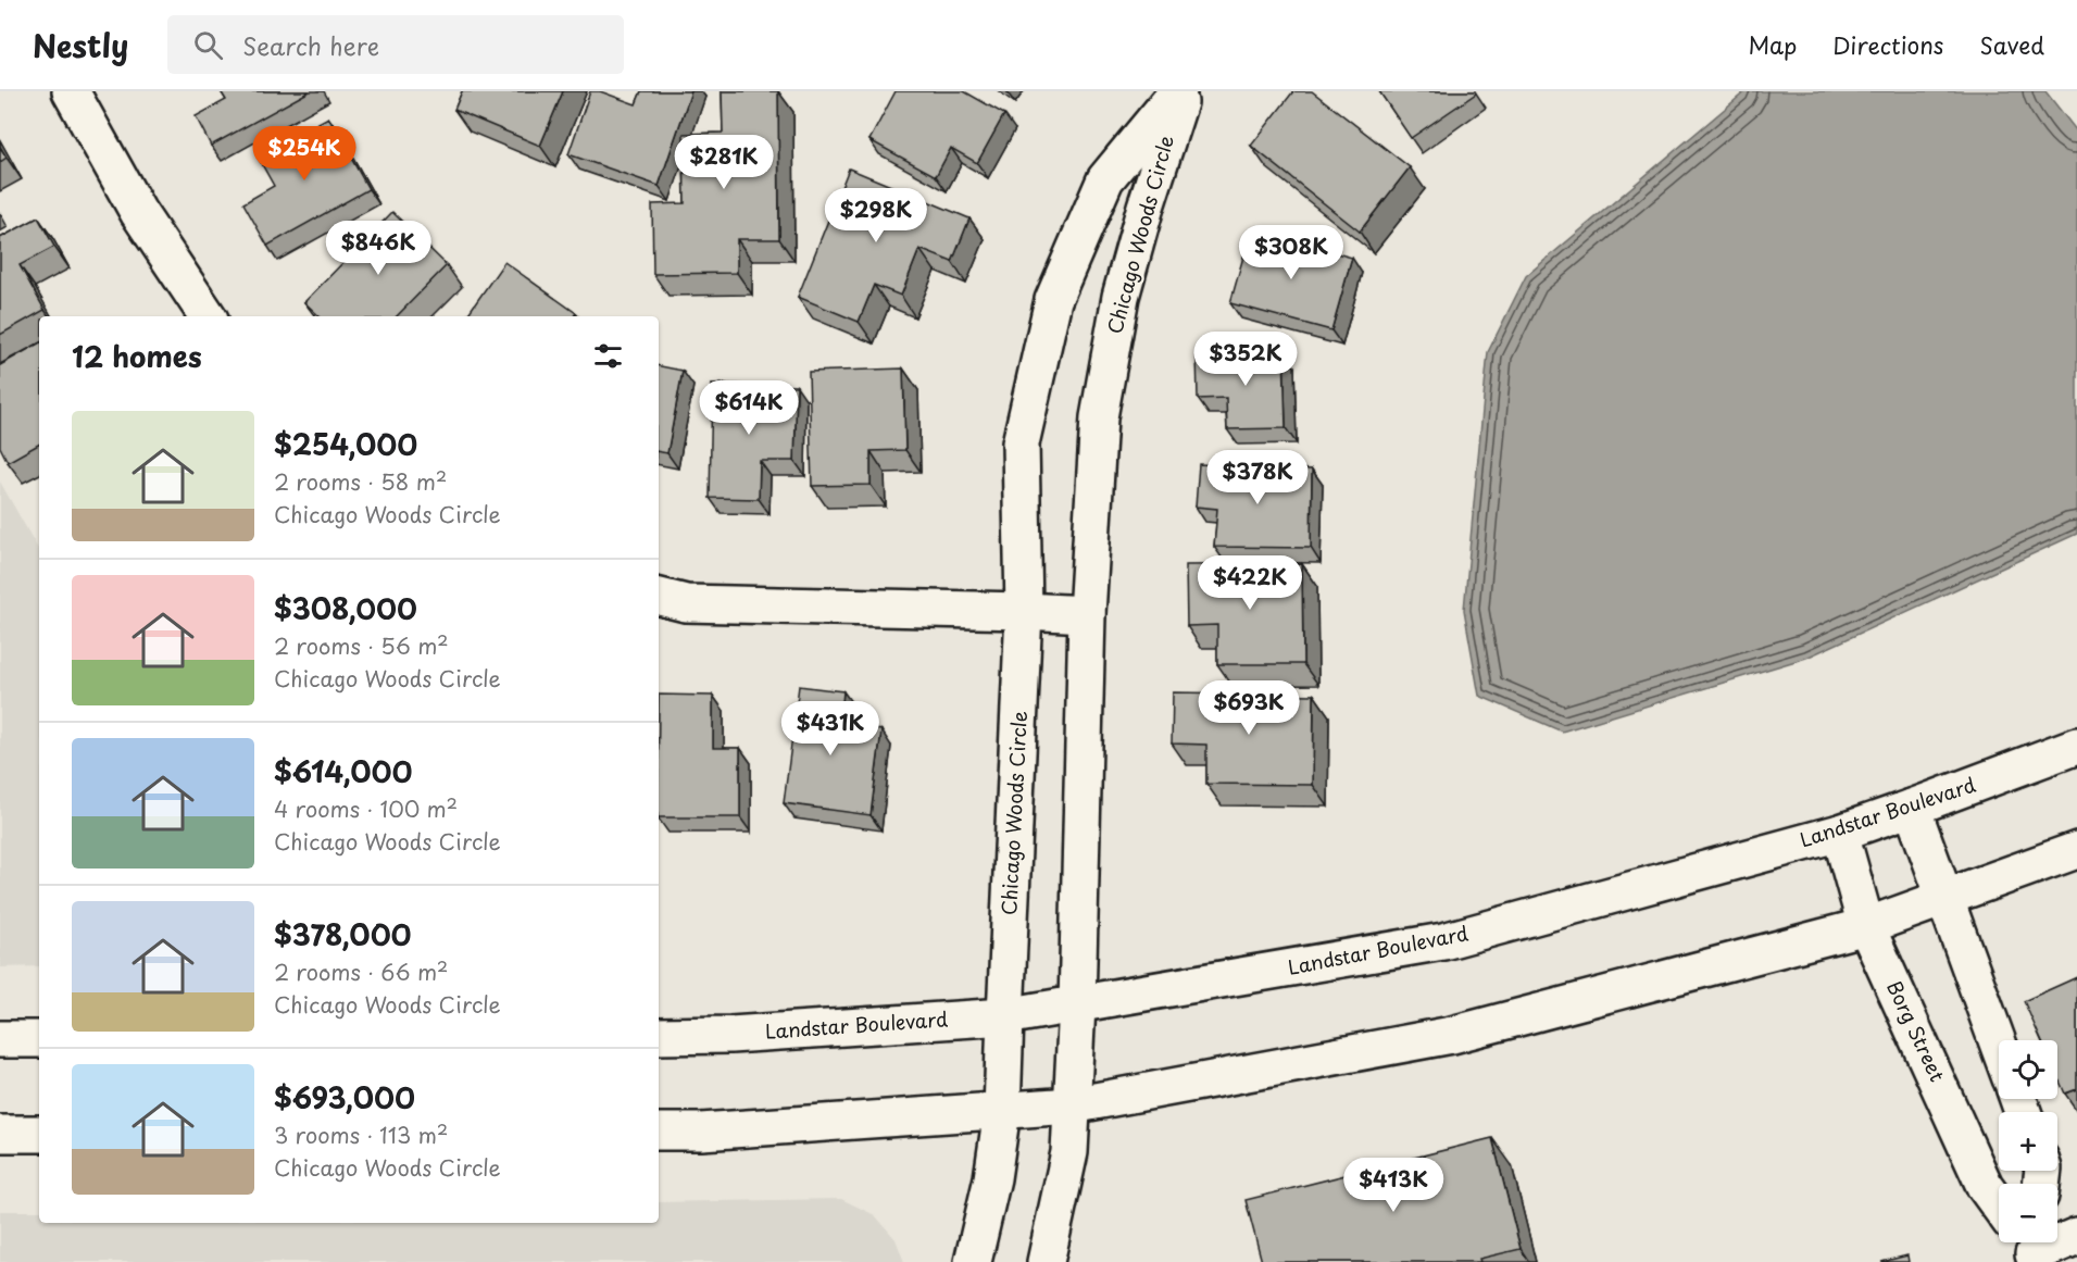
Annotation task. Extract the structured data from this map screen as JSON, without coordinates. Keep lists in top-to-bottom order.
{
  "streets": {
    "street": ["Chicago Woods Circle", "Landstar Boulevard", "Borg Street"]
  },
  "crossings": [
    ["Chicago Woods Circle", "Landstar Boulevard"],
    ["Landstar Boulevard", "Borg Street"]
  ],
  "page": {
    "header": "Nestly",
    "search": "Search here",
    "nav": ["Map", "Directions", "Saved"],
    "price": [
      "$254K",
      "$281K",
      "$298K",
      "$846K",
      "$308K",
      "$352K",
      "$614K",
      "$378K",
      "$422K",
      "$693K",
      "$431K",
      "$413K"
    ],
    "heading": "12 homes",
    "list": [
      {
        "name": "$254,000",
        "note": "2 rooms · 58 m² · Chicago Woods Circle"
      },
      {
        "name": "$308,000",
        "note": "2 rooms · 56 m² · Chicago Woods Circle"
      },
      {
        "name": "$614,000",
        "note": "4 rooms · 100 m² · Chicago Woods Circle"
      },
      {
        "name": "$378,000",
        "note": "2 rooms · 66 m² · Chicago Woods Circle"
      },
      {
        "name": "$693,000",
        "note": "3 rooms · 113 m² · Chicago Woods Circle"
      }
    ],
    "map_buttons": ["+", "−"]
  }
}
